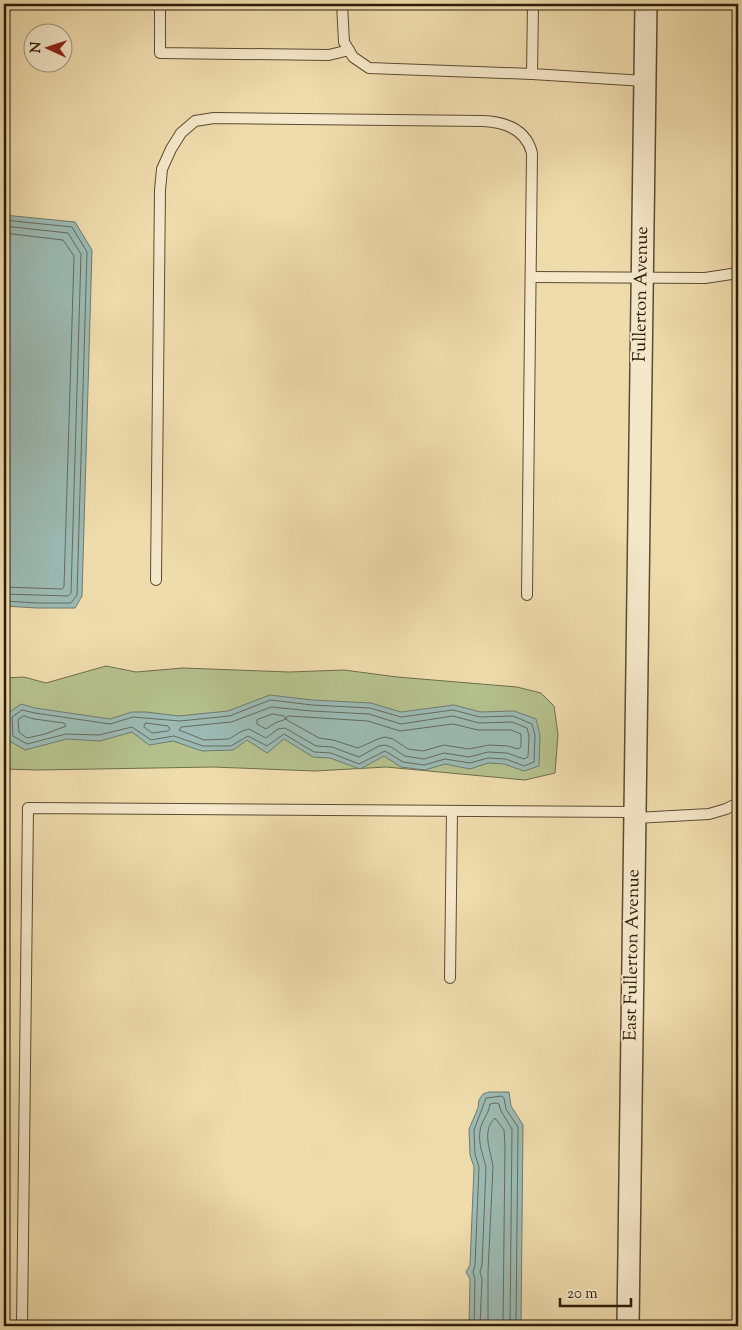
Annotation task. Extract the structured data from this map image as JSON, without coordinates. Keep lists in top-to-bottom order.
{
  "streets": {
    "street": ["Fullerton Avenue", "East Fullerton Avenue"]
  },
  "crossings": [
    ["Fullerton Avenue", "East Fullerton Avenue"]
  ],
  "scale_bar": "20 m",
  "north": "left"
}
